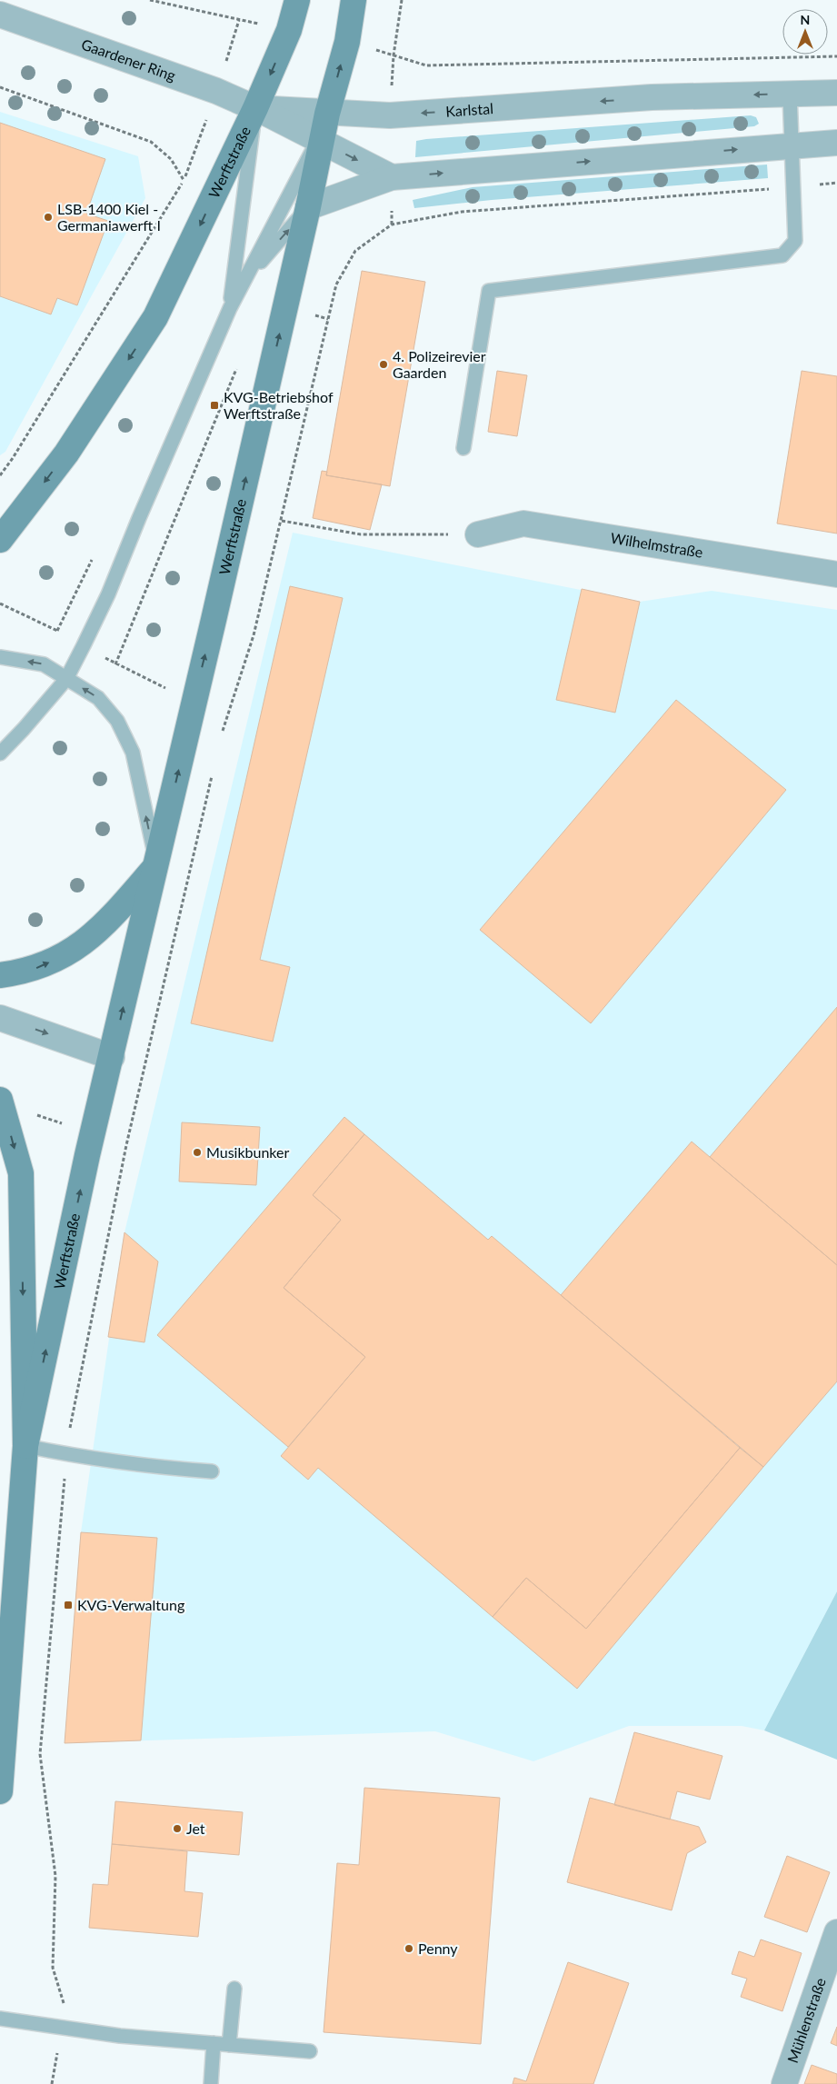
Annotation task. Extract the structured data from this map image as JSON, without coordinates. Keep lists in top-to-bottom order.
{
  "streets": {
    "main road": ["Werftstraße"],
    "street": [
      "Gaardener Ring",
      "Karlstal",
      "Wilhelmstraße",
      "Mühlenstraße"
    ]
  },
  "crossings": [
    ["Gaardener Ring", "Karlstal"],
    ["Gaardener Ring", "Werftstraße"],
    ["Karlstal", "Werftstraße"]
  ],
  "places": {
    "other": [
      "LSB-1400 Kiel - Germaniawerft I",
      "4. Polizeirevier Gaarden",
      "Musikbunker",
      "Jet",
      "Penny"
    ],
    "transit": ["KVG-Betriebshof Werftstraße", "KVG-Verwaltung"]
  },
  "north": "top"
}
